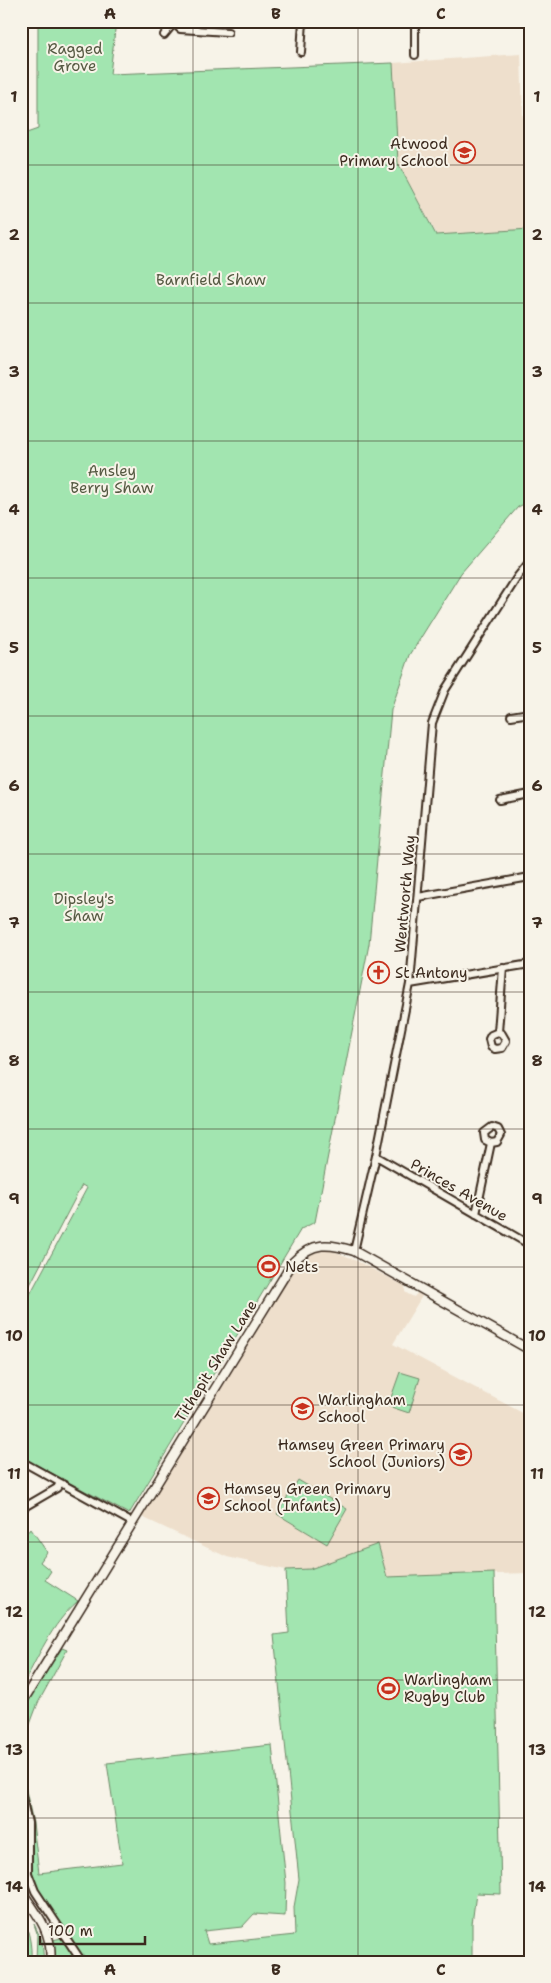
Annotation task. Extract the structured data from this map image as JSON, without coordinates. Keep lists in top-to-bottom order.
{
  "streets": {
    "street": ["Wentworth Way", "Princes Avenue", "Tithepit Shaw Lane"]
  },
  "crossings": [
    ["Wentworth Way", "Princes Avenue"],
    ["Wentworth Way", "Tithepit Shaw Lane"]
  ],
  "parks": [
    "Ragged Grove",
    "Barnfield Shaw",
    "Ansley Berry Shaw",
    "Dipsley's Shaw"
  ],
  "places": {
    "school or university": [
      "Atwood Primary School",
      "Warlingham School",
      "Hamsey Green Primary School (Juniors)",
      "Hamsey Green Primary School (Infants)"
    ],
    "church": ["St Antony"],
    "sports": ["Nets", "Warlingham Rugby Club"]
  },
  "scale_bar": "100 m",
  "grid": {
    "columns": ["A", "B", "C"],
    "rows": [
      "1",
      "2",
      "3",
      "4",
      "5",
      "6",
      "7",
      "8",
      "9",
      "10",
      "11",
      "12",
      "13",
      "14"
    ]
  }
}
